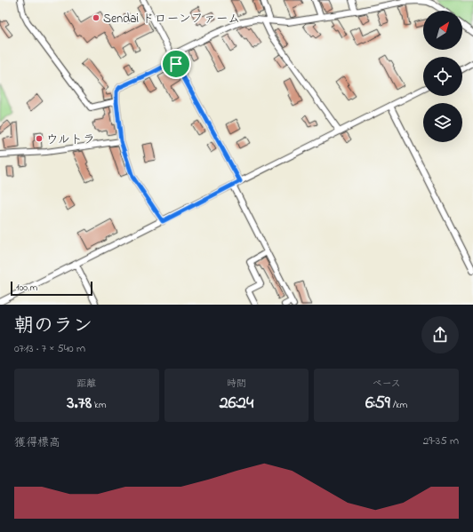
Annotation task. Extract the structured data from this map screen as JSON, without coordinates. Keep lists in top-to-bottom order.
{
  "places": ["Sendai ドローンファーム", "ウルトラ"],
  "scale_bar": "100 m",
  "north": "top right",
  "page": {
    "scale": "100 m",
    "heading": ["朝のラン", "07:13 · 7 × 540 m"],
    "stats": [
      ["距離", "3.78 km"],
      ["時間", "26:24"],
      ["ペース", "6:59 /km"]
    ],
    "chart": ["獲得標高", "29–35 m"]
  }
}
